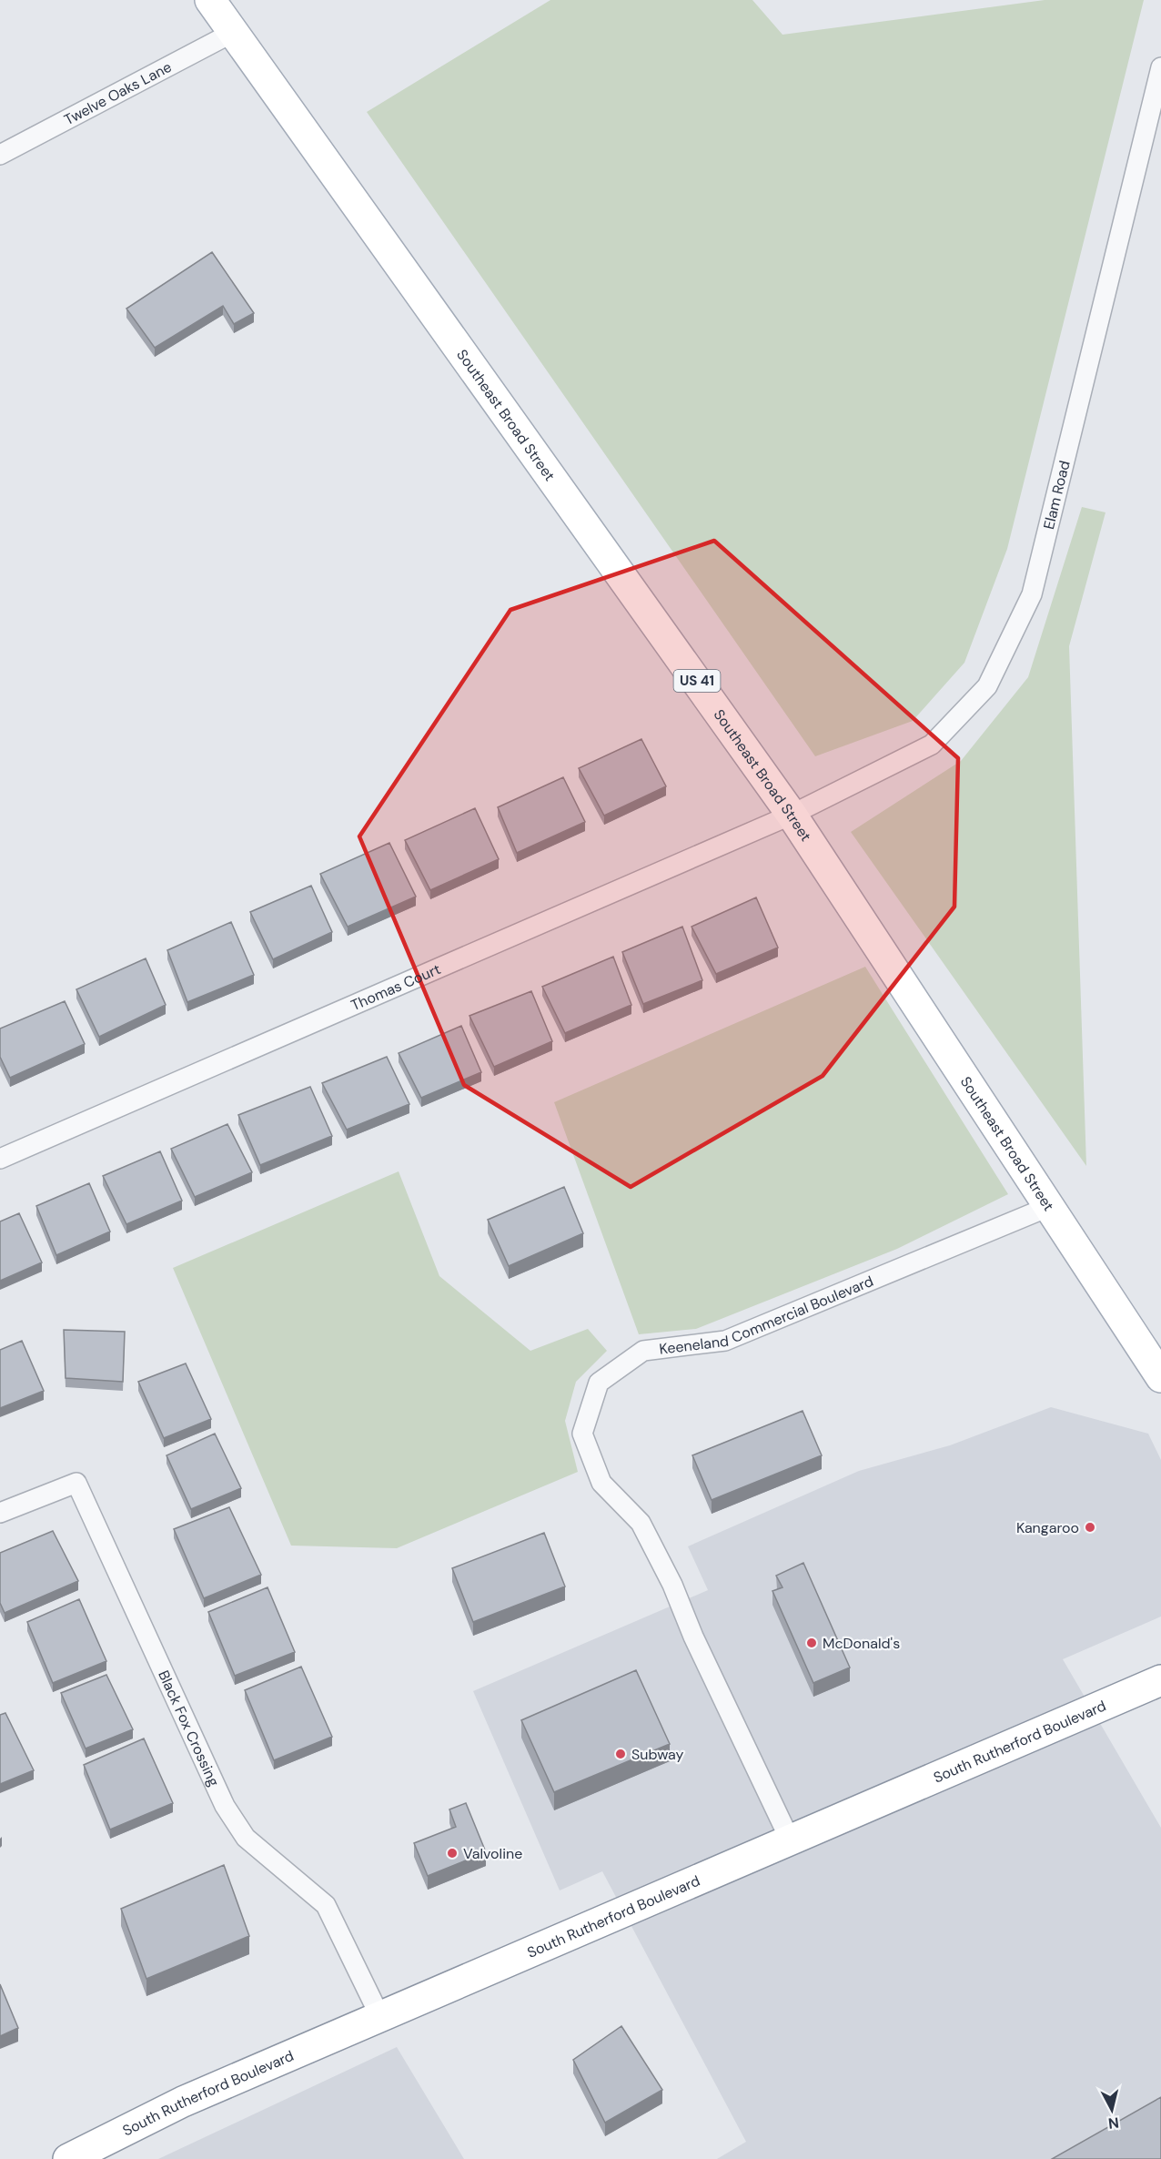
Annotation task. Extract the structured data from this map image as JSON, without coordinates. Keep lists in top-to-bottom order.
{
  "streets": {
    "main road": ["Southeast Broad Street", "US 41", "South Rutherford Boulevard"],
    "street": [
      "Twelve Oaks Lane",
      "Elam Road",
      "Thomas Court",
      "Keeneland Commercial Boulevard",
      "Black Fox Crossing"
    ]
  },
  "crossings": [
    ["Twelve Oaks Lane", "Southeast Broad Street"],
    ["Southeast Broad Street", "Elam Road"],
    ["Southeast Broad Street", "Thomas Court"],
    ["Southeast Broad Street", "Keeneland Commercial Boulevard"],
    ["Elam Road", "Thomas Court"],
    ["Keeneland Commercial Boulevard", "South Rutherford Boulevard"],
    ["Black Fox Crossing", "South Rutherford Boulevard"]
  ],
  "places": [
    "Kangaroo",
    "McDonald's",
    "Subway",
    "Valvoline"
  ],
  "north": "bottom"
}
